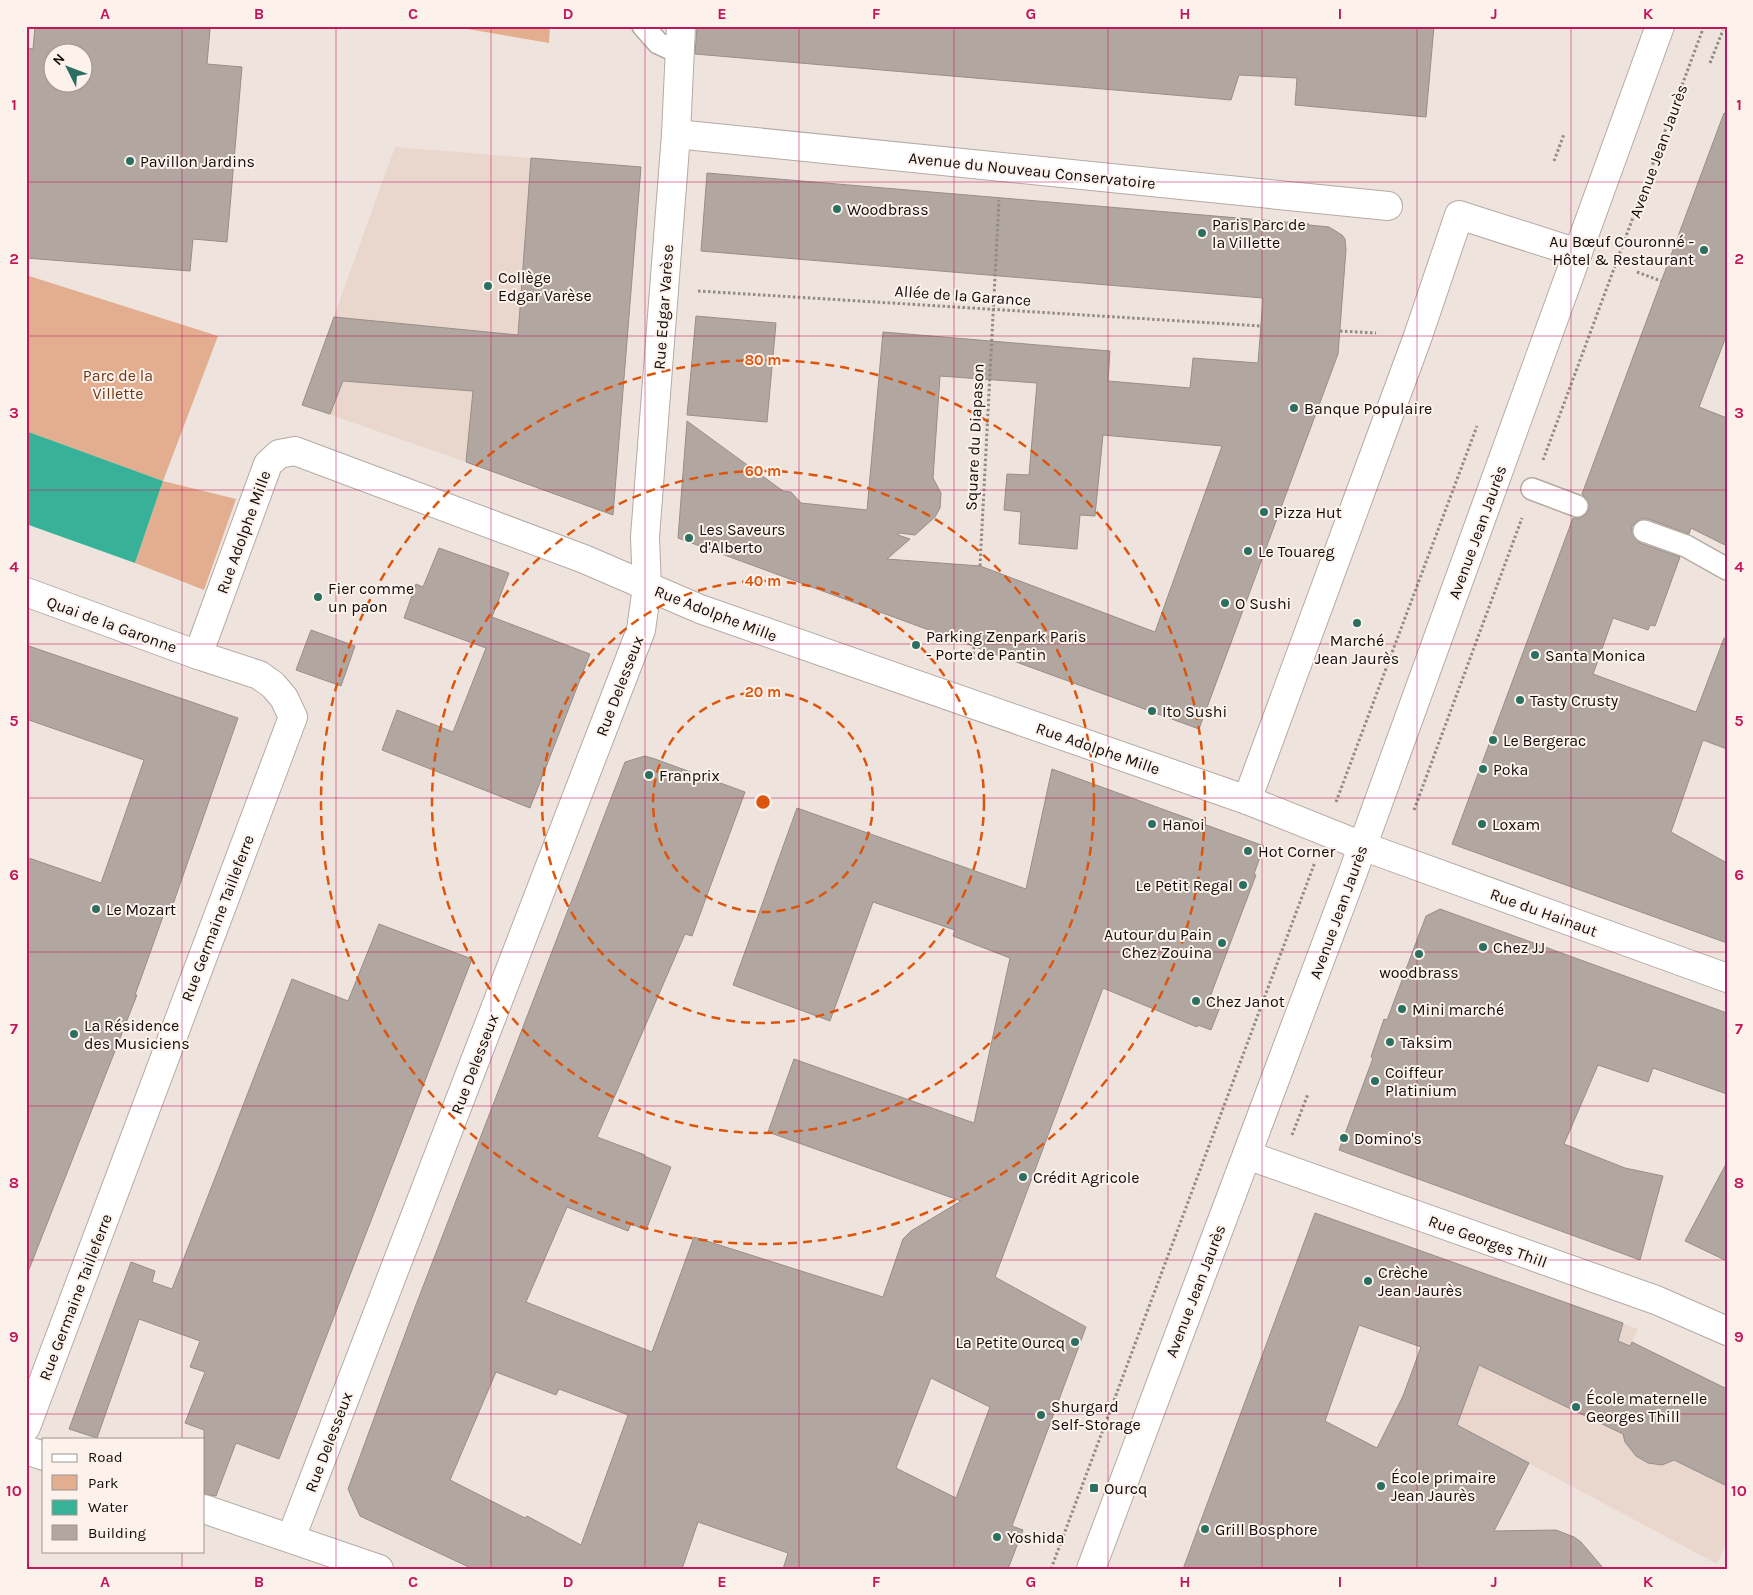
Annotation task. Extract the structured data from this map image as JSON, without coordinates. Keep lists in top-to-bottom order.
{
  "streets": {
    "street": [
      "Avenue Jean Jaurès",
      "Avenue du Nouveau Conservatoire",
      "Rue Edgar Varèse",
      "Rue Adolphe Mille",
      "Quai de la Garonne",
      "Rue Delesseux",
      "Rue du Hainaut",
      "Rue Germaine Tailleferre",
      "Rue Georges Thill"
    ],
    "path": ["Allée de la Garance", "Square du Diapason"]
  },
  "crossings": [
    ["Avenue Jean Jaurès", "Rue Adolphe Mille"],
    ["Avenue Jean Jaurès", "Rue du Hainaut"],
    ["Avenue Jean Jaurès", "Rue Georges Thill"],
    ["Avenue du Nouveau Conservatoire", "Rue Edgar Varèse"],
    ["Avenue du Nouveau Conservatoire", "Square du Diapason"],
    ["Allée de la Garance", "Rue Edgar Varèse"],
    ["Allée de la Garance", "Square du Diapason"],
    ["Rue Edgar Varèse", "Rue Adolphe Mille"],
    ["Rue Edgar Varèse", "Rue Delesseux"],
    ["Rue Adolphe Mille", "Quai de la Garonne"],
    ["Rue Adolphe Mille", "Rue Delesseux"],
    ["Rue Adolphe Mille", "Rue du Hainaut"],
    ["Rue Adolphe Mille", "Rue Germaine Tailleferre"],
    ["Quai de la Garonne", "Rue Germaine Tailleferre"]
  ],
  "parks": ["Parc de la Villette"],
  "places": {
    "other": [
      "Pavillon Jardins",
      "Woodbrass",
      "Paris Parc de la Villette",
      "Au Bœuf Couronné - Hôtel & Restaurant",
      "Collège Edgar Varèse",
      "Banque Populaire",
      "Pizza Hut",
      "Les Saveurs d'Alberto",
      "Le Touareg",
      "Fier comme un paon",
      "O Sushi",
      "Marché Jean Jaurès",
      "Parking Zenpark Paris - Porte de Pantin",
      "Santa Monica",
      "Tasty Crusty",
      "Ito Sushi",
      "Le Bergerac",
      "Poka",
      "Franprix",
      "Hanoi",
      "Loxam",
      "Hot Corner",
      "Le Petit Regal",
      "Le Mozart",
      "Autour du Pain Chez Zouina",
      "Chez JJ",
      "woodbrass",
      "Chez Janot",
      "Mini marché",
      "La Résidence des Musiciens",
      "Taksim",
      "Coiffeur Platinium",
      "Domino's",
      "Crédit Agricole",
      "Crèche Jean Jaurès",
      "La Petite Ourcq",
      "École maternelle Georges Thill",
      "Shurgard Self-Storage",
      "École primaire Jean Jaurès",
      "Grill Bosphore",
      "Yoshida"
    ],
    "transit": ["Ourcq"]
  },
  "legend": [
    "Road",
    "Park",
    "Water",
    "Building"
  ],
  "north": "top left",
  "grid": {
    "columns": [
      "A",
      "B",
      "C",
      "D",
      "E",
      "F",
      "G",
      "H",
      "I",
      "J",
      "K"
    ],
    "rows": [
      "1",
      "2",
      "3",
      "4",
      "5",
      "6",
      "7",
      "8",
      "9",
      "10"
    ]
  },
  "rings": [
    "80 m",
    "60 m",
    "40 m",
    "20 m"
  ]
}
